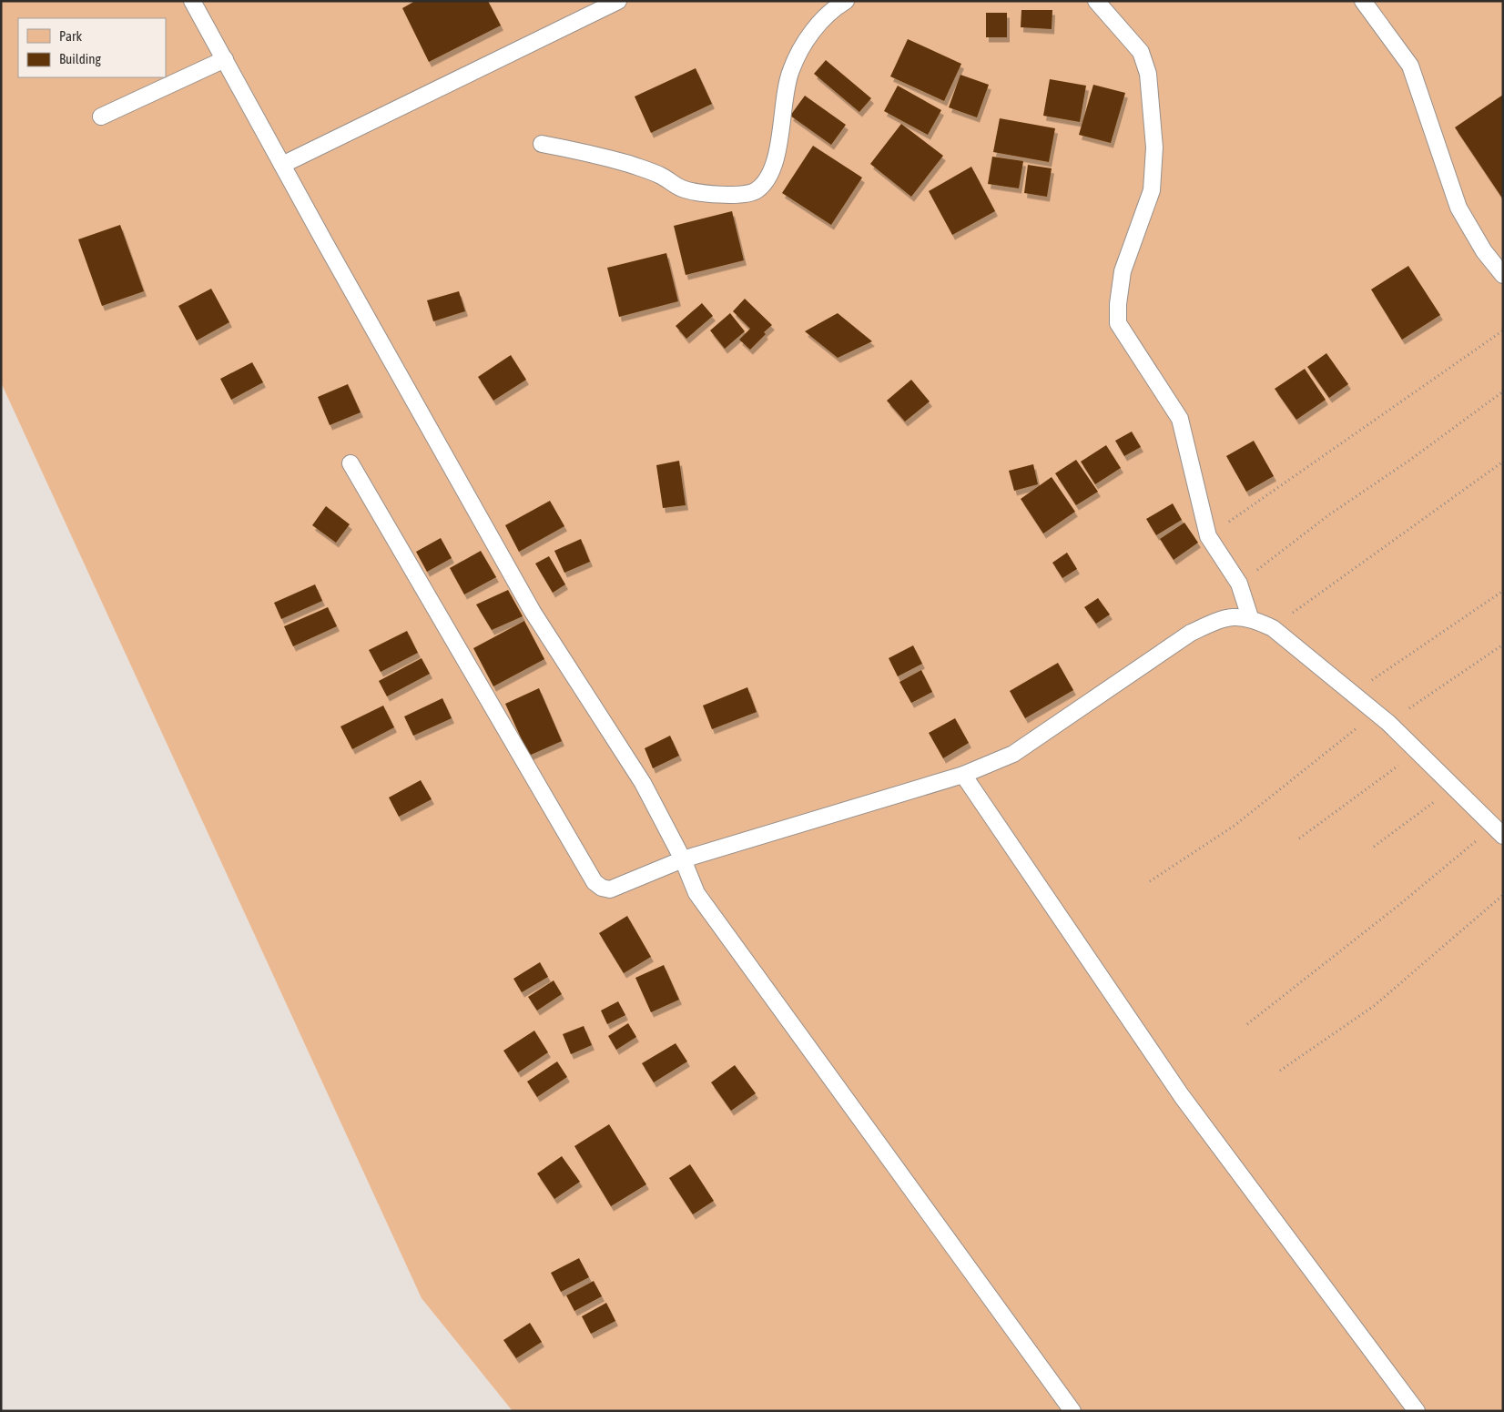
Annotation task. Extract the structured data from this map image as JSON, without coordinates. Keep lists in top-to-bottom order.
{
  "legend": ["Park", "Building"]
}
